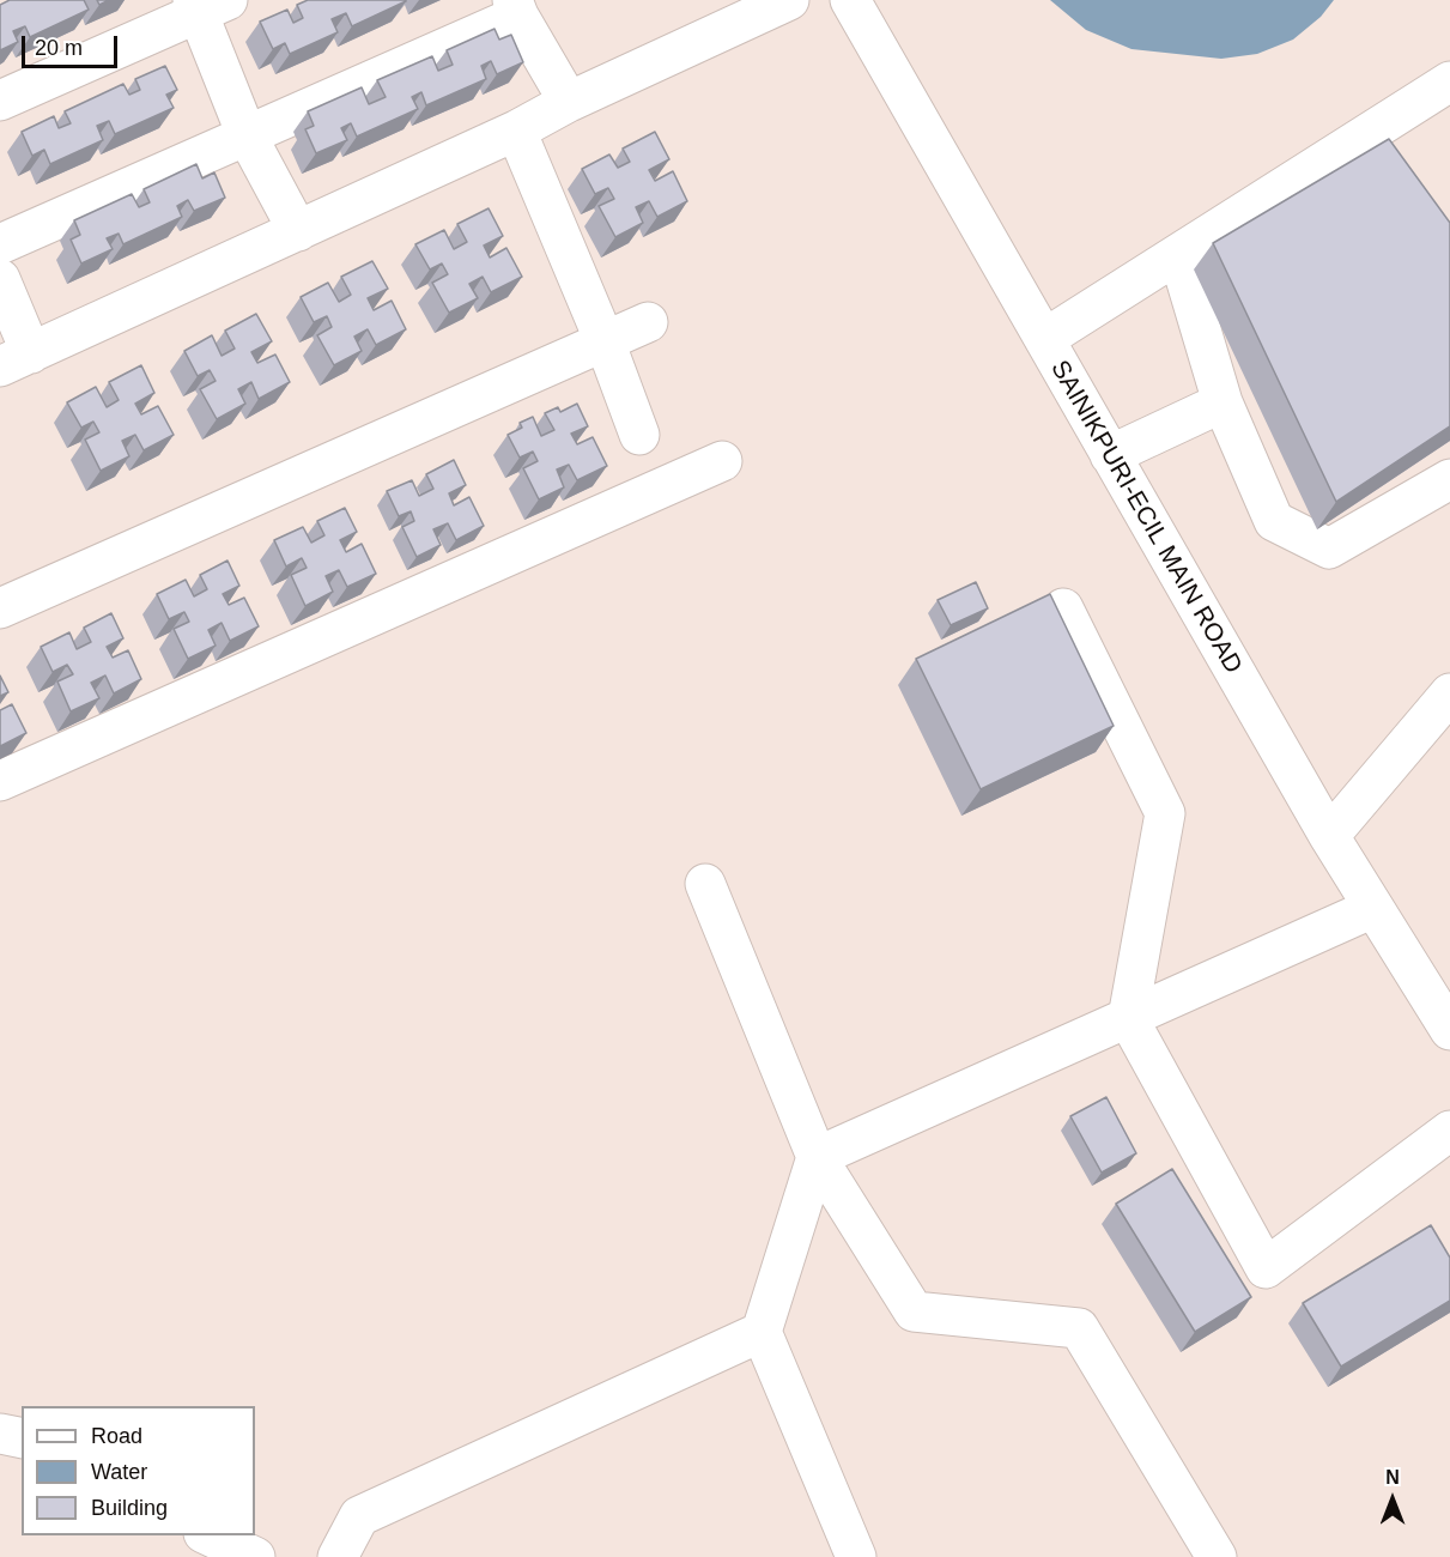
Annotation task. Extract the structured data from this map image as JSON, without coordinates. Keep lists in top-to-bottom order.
{
  "streets": {
    "street": ["SAINIKPURI-ECIL MAIN ROAD"]
  },
  "legend": ["Road", "Water", "Building"],
  "scale_bar": "20 m",
  "north": "top"
}
